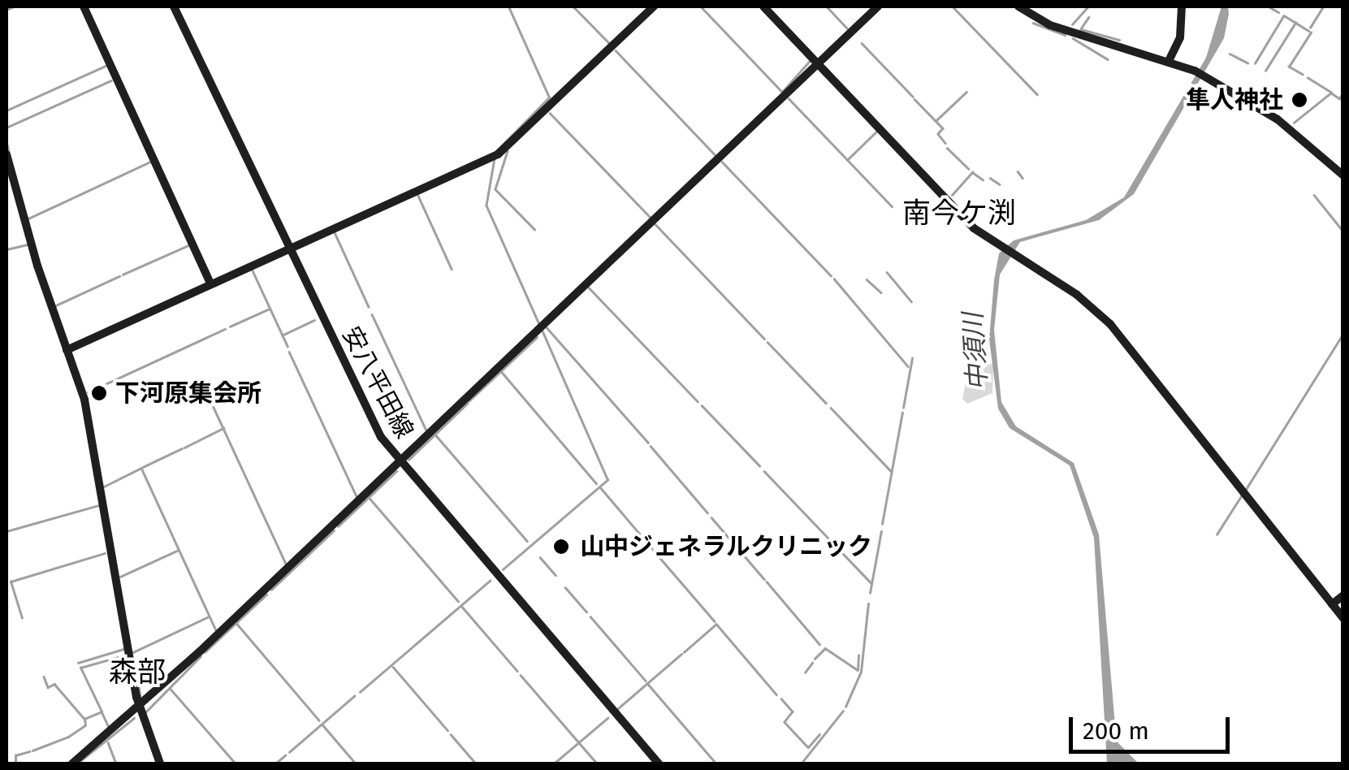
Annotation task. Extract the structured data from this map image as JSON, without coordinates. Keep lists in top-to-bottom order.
{
  "streets": {
    "street": ["安八平田線"]
  },
  "districts": ["南今ケ渕", "森部"],
  "water": ["中須川"],
  "places": ["隼人神社", "下河原集会所", "山中ジェネラルクリニック"],
  "scale_bar": "200 m"
}
